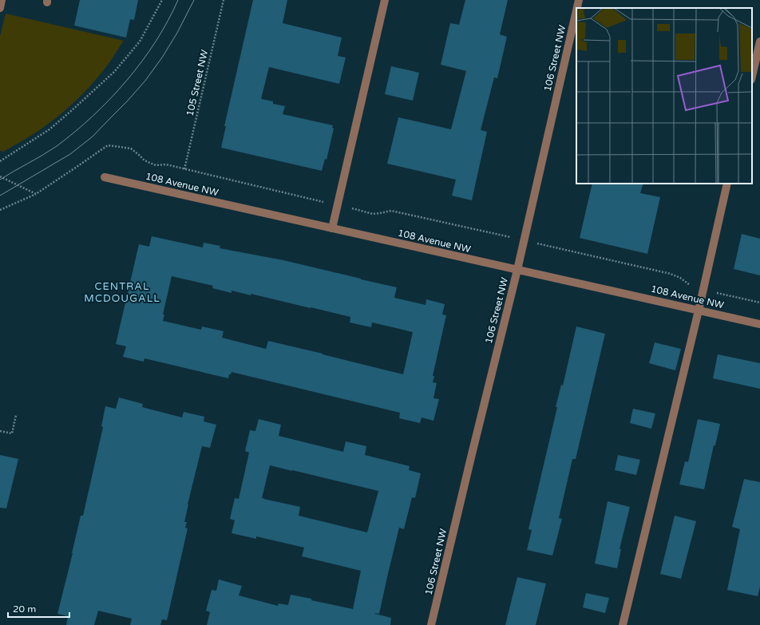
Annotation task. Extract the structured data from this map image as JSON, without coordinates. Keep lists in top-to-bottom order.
{
  "streets": {
    "street": ["106 Street NW", "108 Avenue NW"],
    "path": ["105 Street NW"]
  },
  "crossings": [
    ["106 Street NW", "108 Avenue NW"]
  ],
  "districts": ["CENTRAL MCDOUGALL"],
  "scale_bar": "20 m"
}
